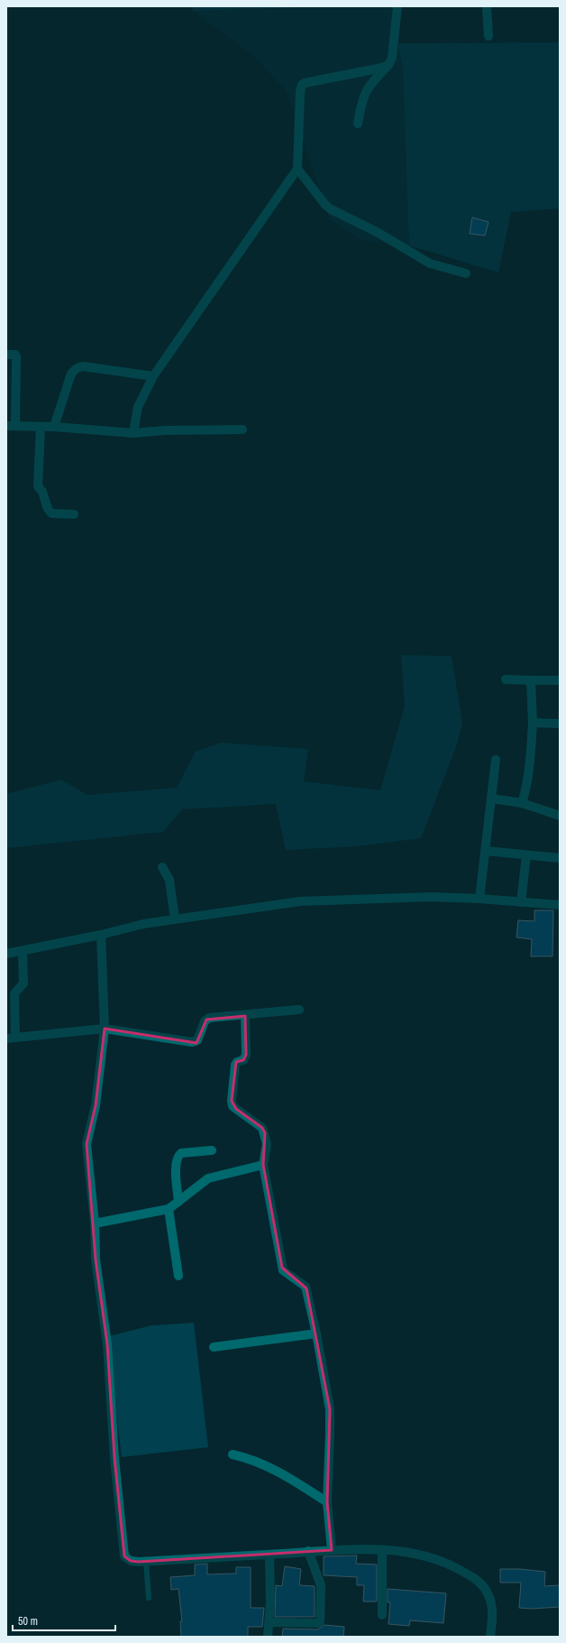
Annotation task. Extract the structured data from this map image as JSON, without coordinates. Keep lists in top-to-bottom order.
{
  "scale_bar": "50 m"
}
